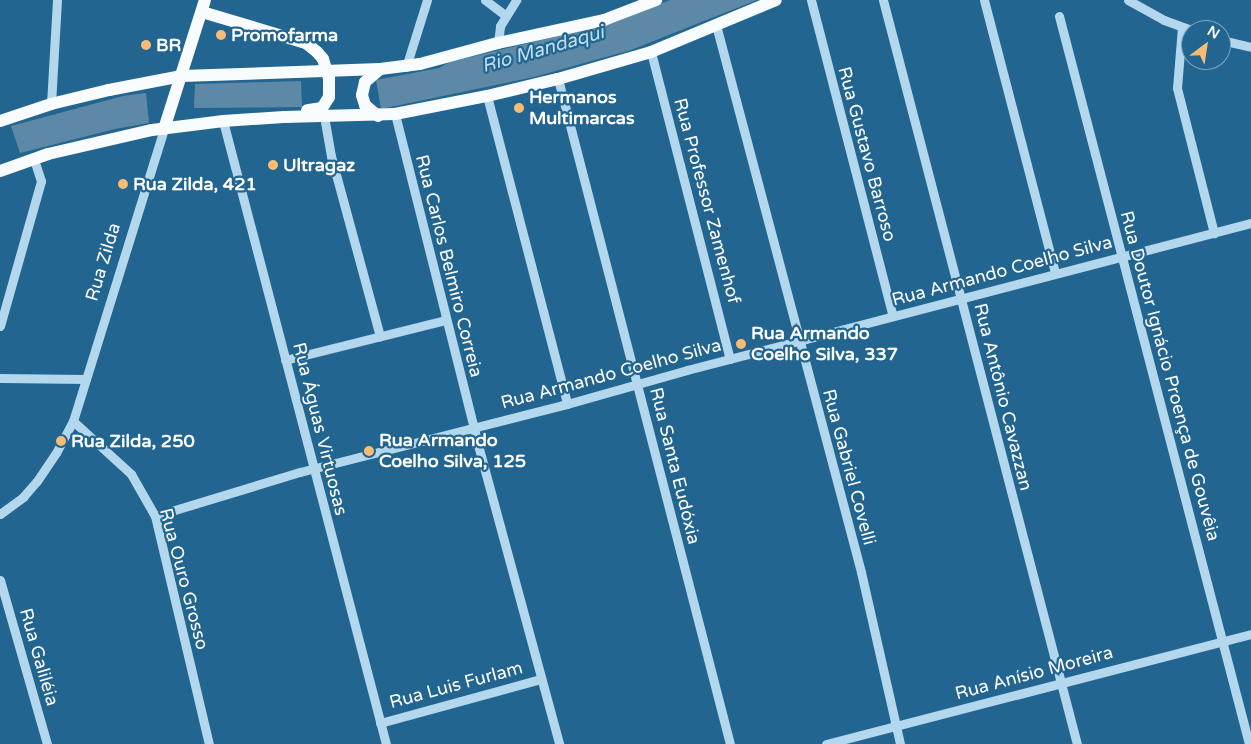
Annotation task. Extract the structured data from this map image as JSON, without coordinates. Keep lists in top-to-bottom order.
{
  "streets": {
    "main road": ["Rua Zilda"],
    "street": [
      "Rua Gustavo Barroso",
      "Rua Professor Zamenhof",
      "Rua Carlos Belmiro Correia",
      "Rua Armando Coelho Silva",
      "Rua Doutor Ignácio Proença de Gouvêia",
      "Rua Antônio Cavazzan",
      "Rua Águas Virtuosas",
      "Rua Santa Eudóxia",
      "Rua Gabriel Covelli",
      "Rua Ouro Grosso",
      "Rua Galiléia",
      "Rua Anísio Moreira",
      "Rua Luis Furlam"
    ]
  },
  "crossings": [
    ["Rua Gustavo Barroso", "Rua Armando Coelho Silva"],
    ["Rua Professor Zamenhof", "Rua Armando Coelho Silva"],
    ["Rua Zilda", "Rua Ouro Grosso"],
    ["Rua Carlos Belmiro Correia", "Rua Armando Coelho Silva"],
    ["Rua Carlos Belmiro Correia", "Rua Luis Furlam"],
    ["Rua Armando Coelho Silva", "Rua Doutor Ignácio Proença de Gouvêia"],
    ["Rua Armando Coelho Silva", "Rua Antônio Cavazzan"],
    ["Rua Armando Coelho Silva", "Rua Águas Virtuosas"],
    ["Rua Armando Coelho Silva", "Rua Santa Eudóxia"],
    ["Rua Armando Coelho Silva", "Rua Gabriel Covelli"],
    ["Rua Armando Coelho Silva", "Rua Ouro Grosso"],
    ["Rua Doutor Ignácio Proença de Gouvêia", "Rua Anísio Moreira"],
    ["Rua Antônio Cavazzan", "Rua Anísio Moreira"],
    ["Rua Águas Virtuosas", "Rua Luis Furlam"],
    ["Rua Gabriel Covelli", "Rua Anísio Moreira"]
  ],
  "water": ["Rio Mandaqui"],
  "places": [
    "Promofarma",
    "BR",
    "Hermanos Multimarcas",
    "Ultragaz",
    "Rua Zilda, 421",
    "Rua Armando Coelho Silva, 337",
    "Rua Zilda, 250",
    "Rua Armando Coelho Silva, 125"
  ],
  "north": "top right"
}
